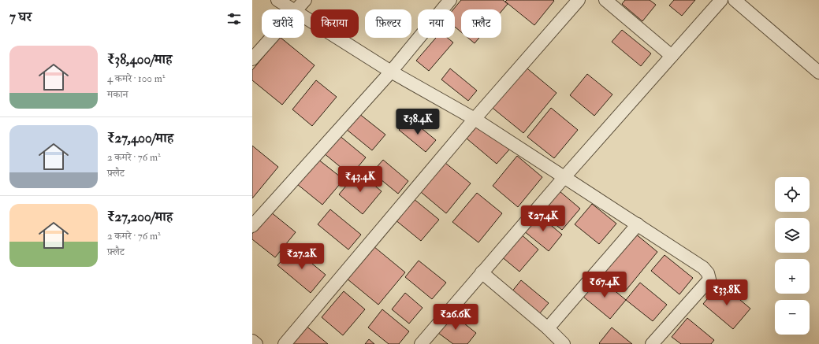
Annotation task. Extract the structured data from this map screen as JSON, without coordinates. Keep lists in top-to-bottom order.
{
  "page": {
    "heading": "7 घर",
    "chip": [
      "खरीदें",
      "किराया",
      "फ़िल्टर",
      "नया",
      "फ़्लैट"
    ],
    "list": [
      {
        "name": "₹38,400/माह",
        "note": "4 कमरे · 100 m² · मकान"
      },
      {
        "name": "₹27,400/माह",
        "note": "2 कमरे · 76 m² · फ़्लैट"
      },
      {
        "name": "₹27,200/माह",
        "note": "2 कमरे · 76 m² · फ़्लैट"
      }
    ],
    "price": [
      "₹38.4K",
      "₹43.4K",
      "₹27.4K",
      "₹27.2K",
      "₹67.4K",
      "₹33.8K",
      "₹26.6K"
    ],
    "map_buttons": ["+", "−"]
  }
}
